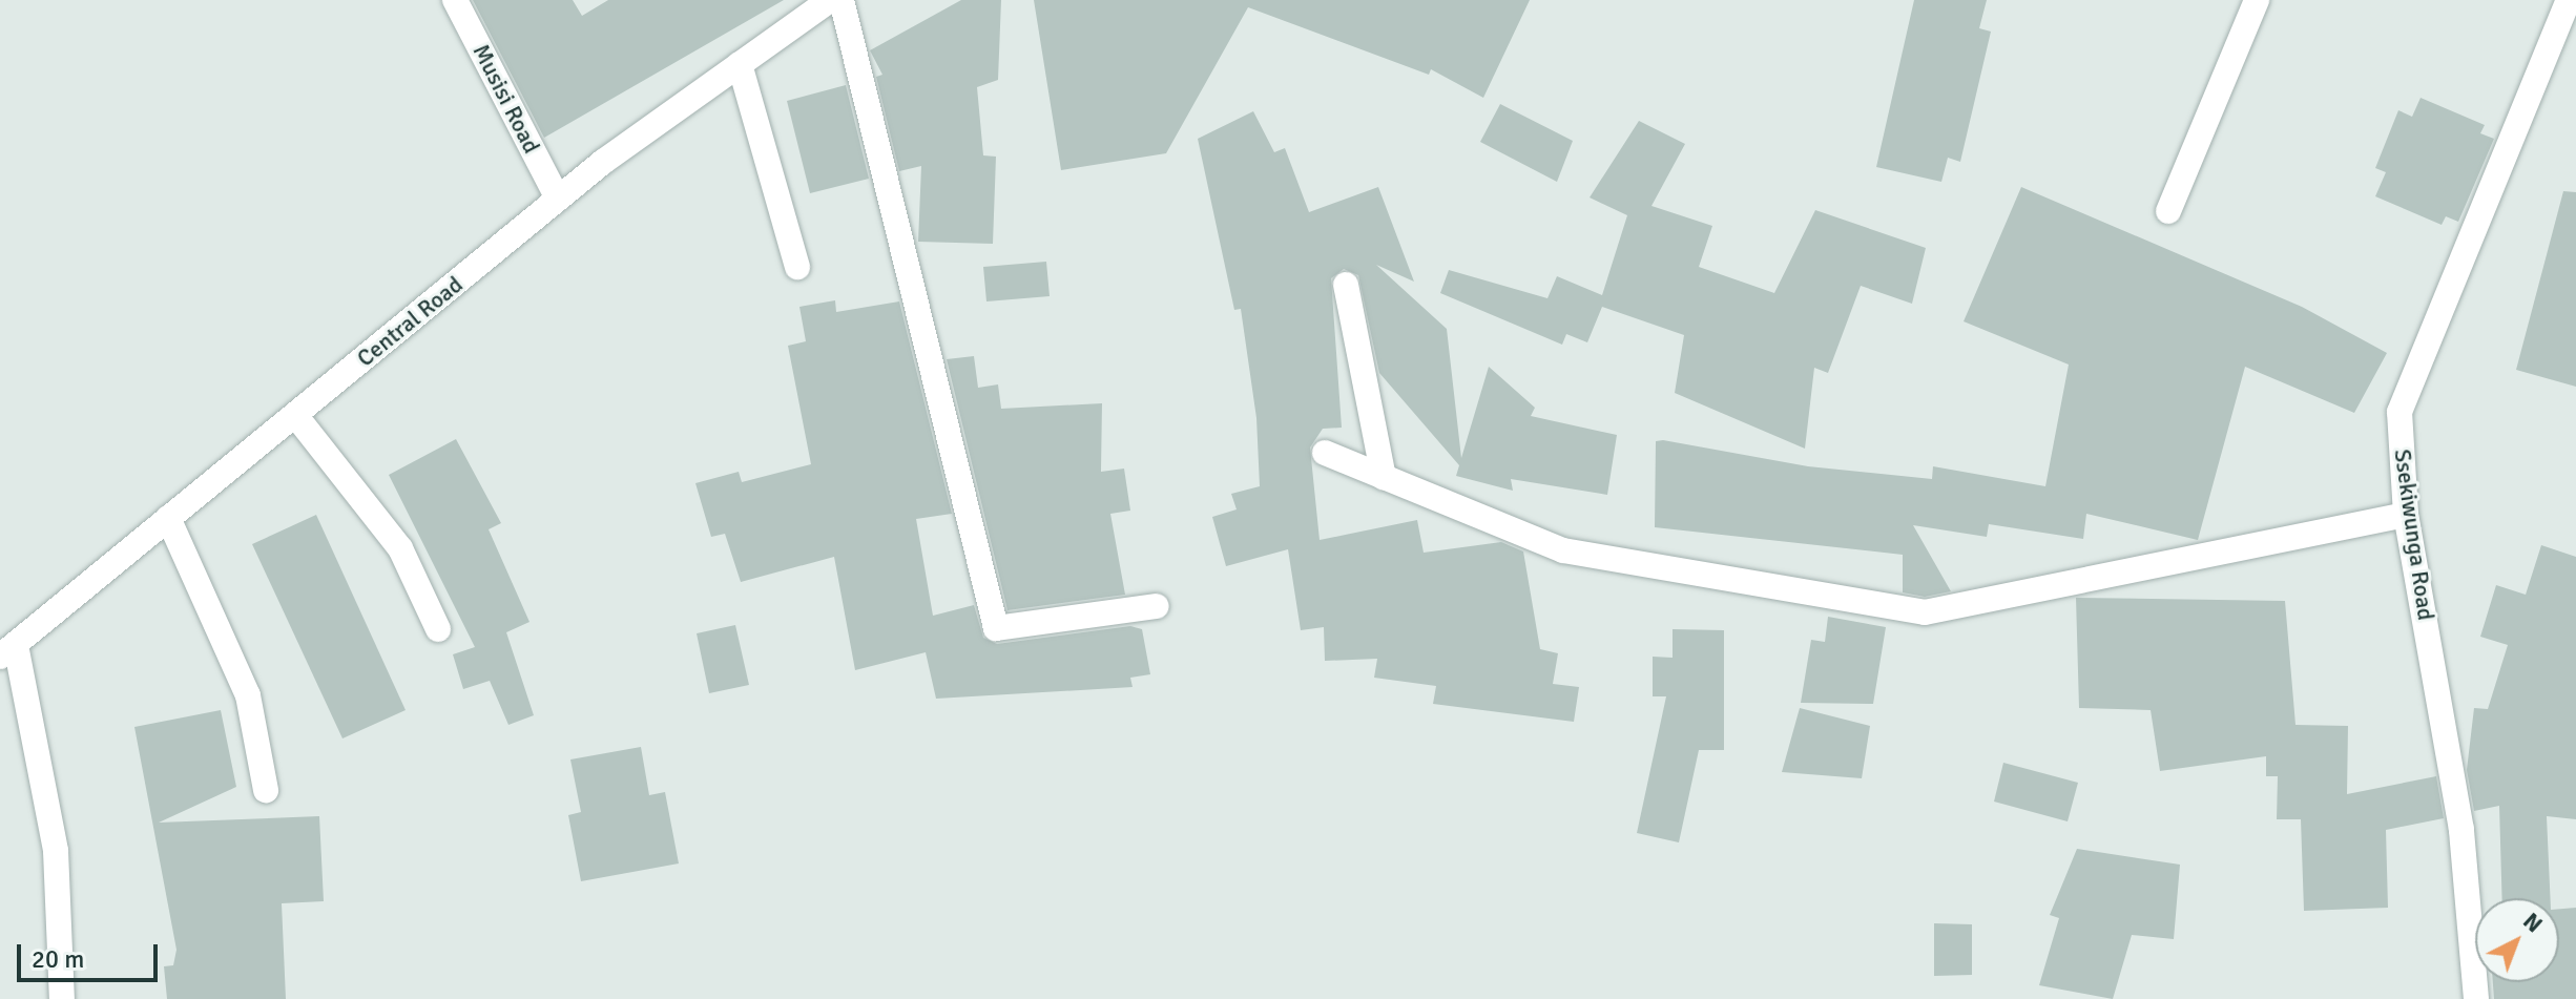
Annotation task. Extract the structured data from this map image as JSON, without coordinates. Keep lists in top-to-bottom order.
{
  "streets": {
    "street": ["Musisi Road", "Central Road", "Ssekiwunga Road"]
  },
  "crossings": [
    ["Musisi Road", "Central Road"]
  ],
  "scale_bar": "20 m",
  "north": "top right"
}
